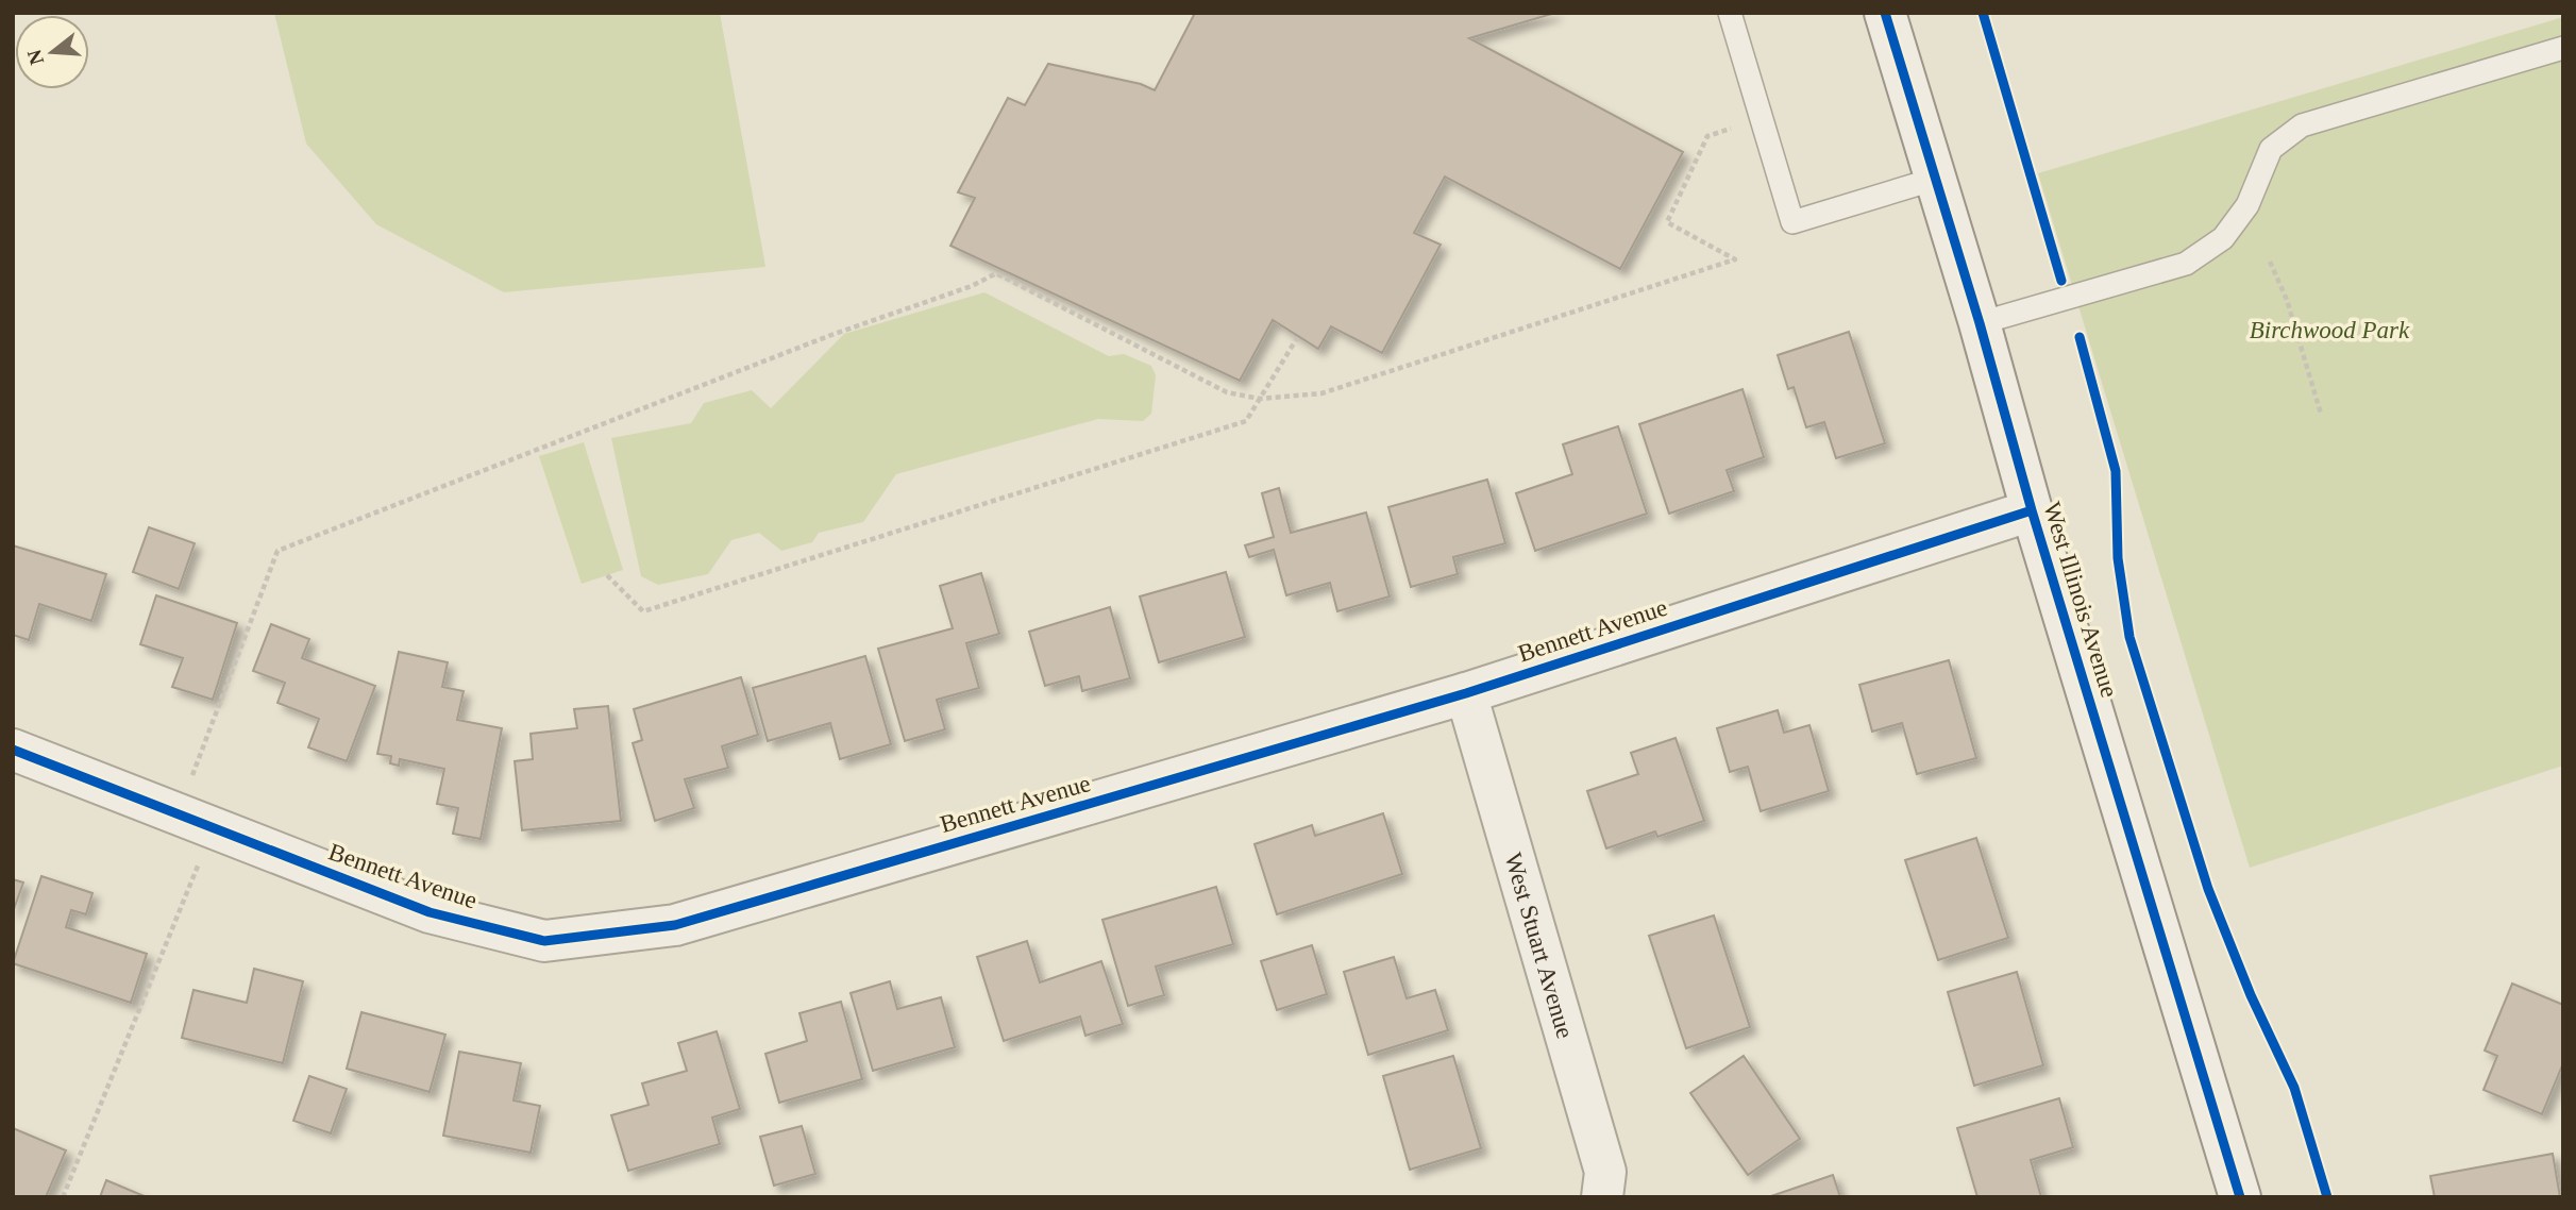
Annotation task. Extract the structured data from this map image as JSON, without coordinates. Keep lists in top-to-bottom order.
{
  "streets": {
    "street": ["West Illinois Avenue", "Bennett Avenue", "West Stuart Avenue"]
  },
  "crossings": [
    ["West Illinois Avenue", "Bennett Avenue"],
    ["Bennett Avenue", "West Stuart Avenue"]
  ],
  "parks": ["Birchwood Park"],
  "north": "left"
}
